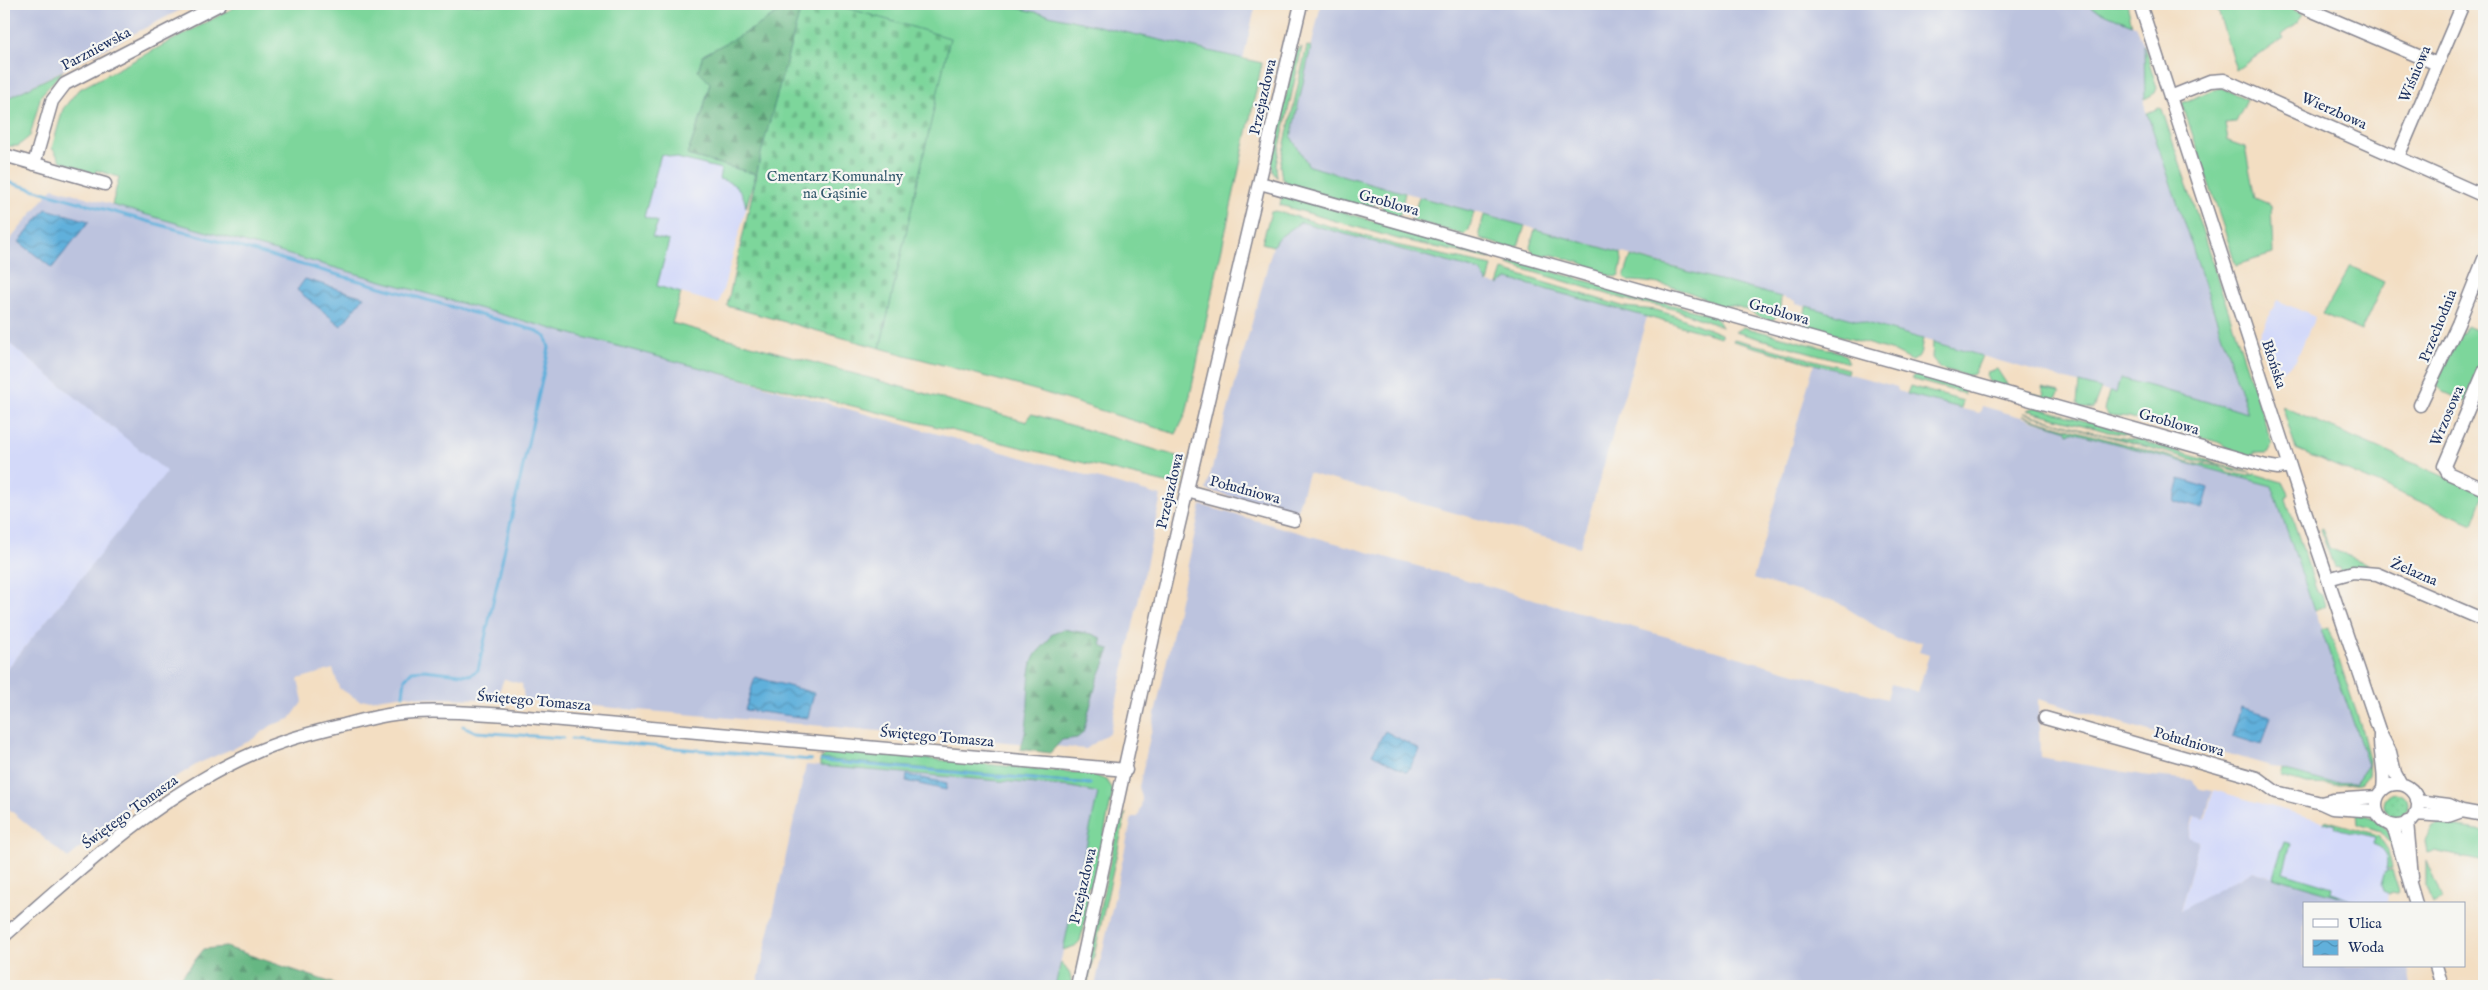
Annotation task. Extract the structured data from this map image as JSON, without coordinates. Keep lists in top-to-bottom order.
{
  "streets": {
    "street": [
      "Parzniewska",
      "Wiśniowa",
      "Przejazdowa",
      "Wierzbowa",
      "Groblowa",
      "Przechodnia",
      "Błońska",
      "Wrzosowa",
      "Południowa",
      "Żelazna",
      "Świętego Tomasza"
    ]
  },
  "crossings": [
    ["Wiśniowa", "Wierzbowa"],
    ["Przejazdowa", "Groblowa"],
    ["Przejazdowa", "Południowa"],
    ["Przejazdowa", "Świętego Tomasza"],
    ["Wierzbowa", "Błońska"],
    ["Groblowa", "Błońska"],
    ["Błońska", "Południowa"],
    ["Błońska", "Żelazna"]
  ],
  "parks": ["Cmentarz Komunalny na Gąsinie"],
  "legend": ["Ulica", "Woda"]
}
